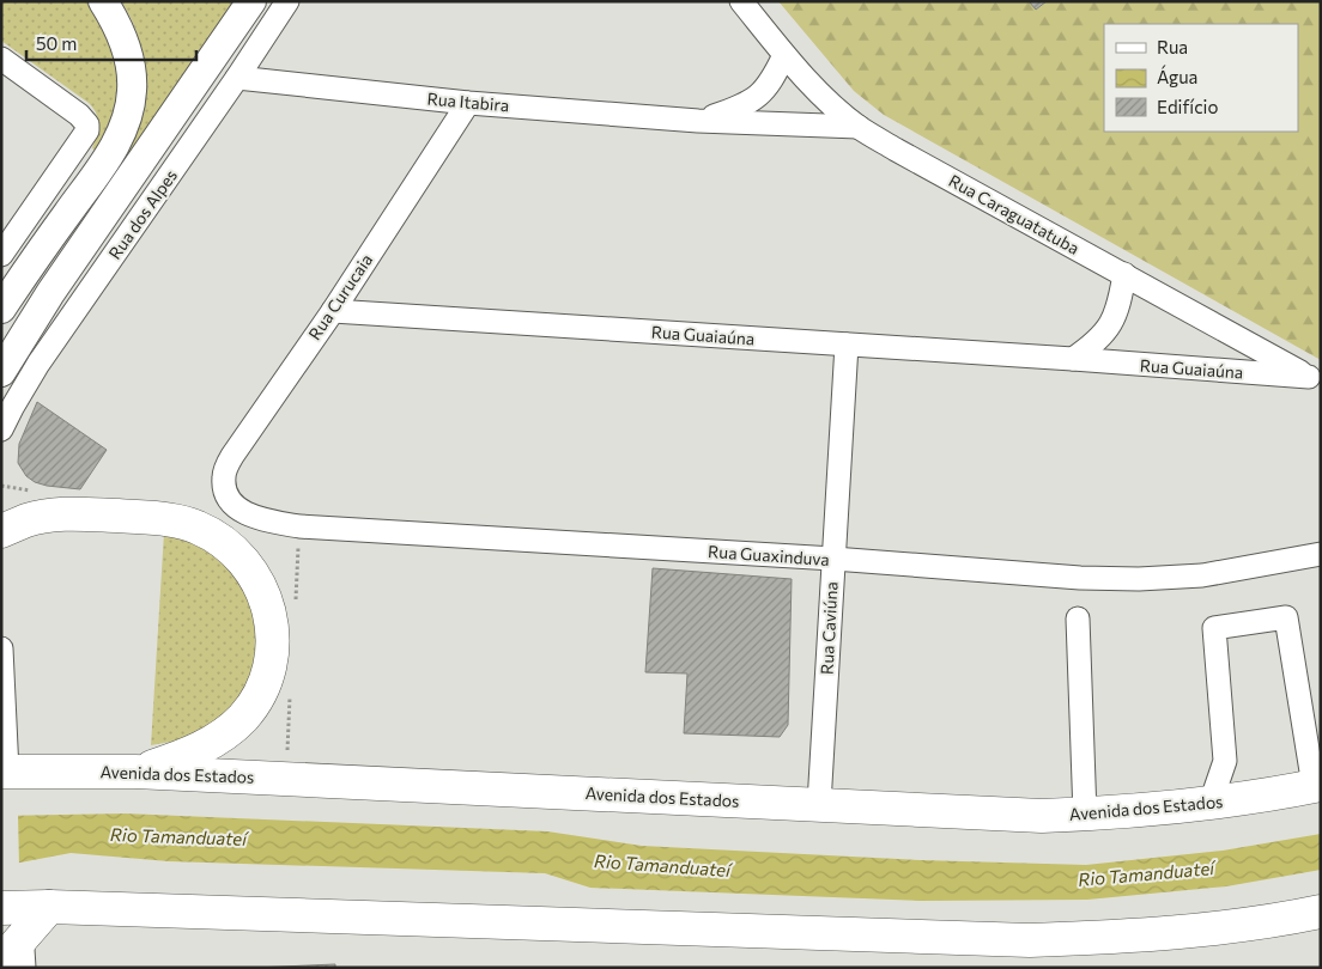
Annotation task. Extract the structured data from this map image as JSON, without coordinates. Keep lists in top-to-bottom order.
{
  "streets": {
    "highway": ["Avenida dos Estados"],
    "main road": ["Rua dos Alpes"],
    "street": [
      "Rua Itabira",
      "Rua Caraguatatuba",
      "Rua Curucaia",
      "Rua Guaiaúna",
      "Rua Guaxinduva",
      "Rua Caviúna"
    ]
  },
  "crossings": [
    ["Rua Itabira", "Rua dos Alpes"],
    ["Rua Itabira", "Rua Caraguatatuba"],
    ["Rua Itabira", "Rua Curucaia"],
    ["Rua Caraguatatuba", "Rua Guaiaúna"],
    ["Rua Curucaia", "Rua Guaiaúna"],
    ["Rua Curucaia", "Rua Guaxinduva"],
    ["Rua Guaiaúna", "Rua Caviúna"],
    ["Rua Guaxinduva", "Rua Caviúna"],
    ["Rua Caviúna", "Avenida dos Estados"]
  ],
  "water": ["Rio Tamanduateí"],
  "legend": ["Rua", "Água", "Edifício"],
  "scale_bar": "50 m"
}
